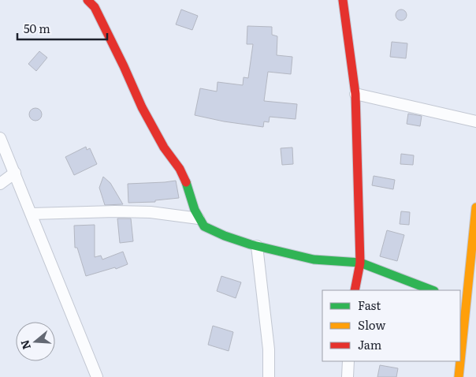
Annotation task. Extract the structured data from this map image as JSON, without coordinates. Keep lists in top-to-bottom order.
{
  "legend": ["Fast", "Slow", "Jam"],
  "scale_bar": "50 m",
  "north": "left"
}
